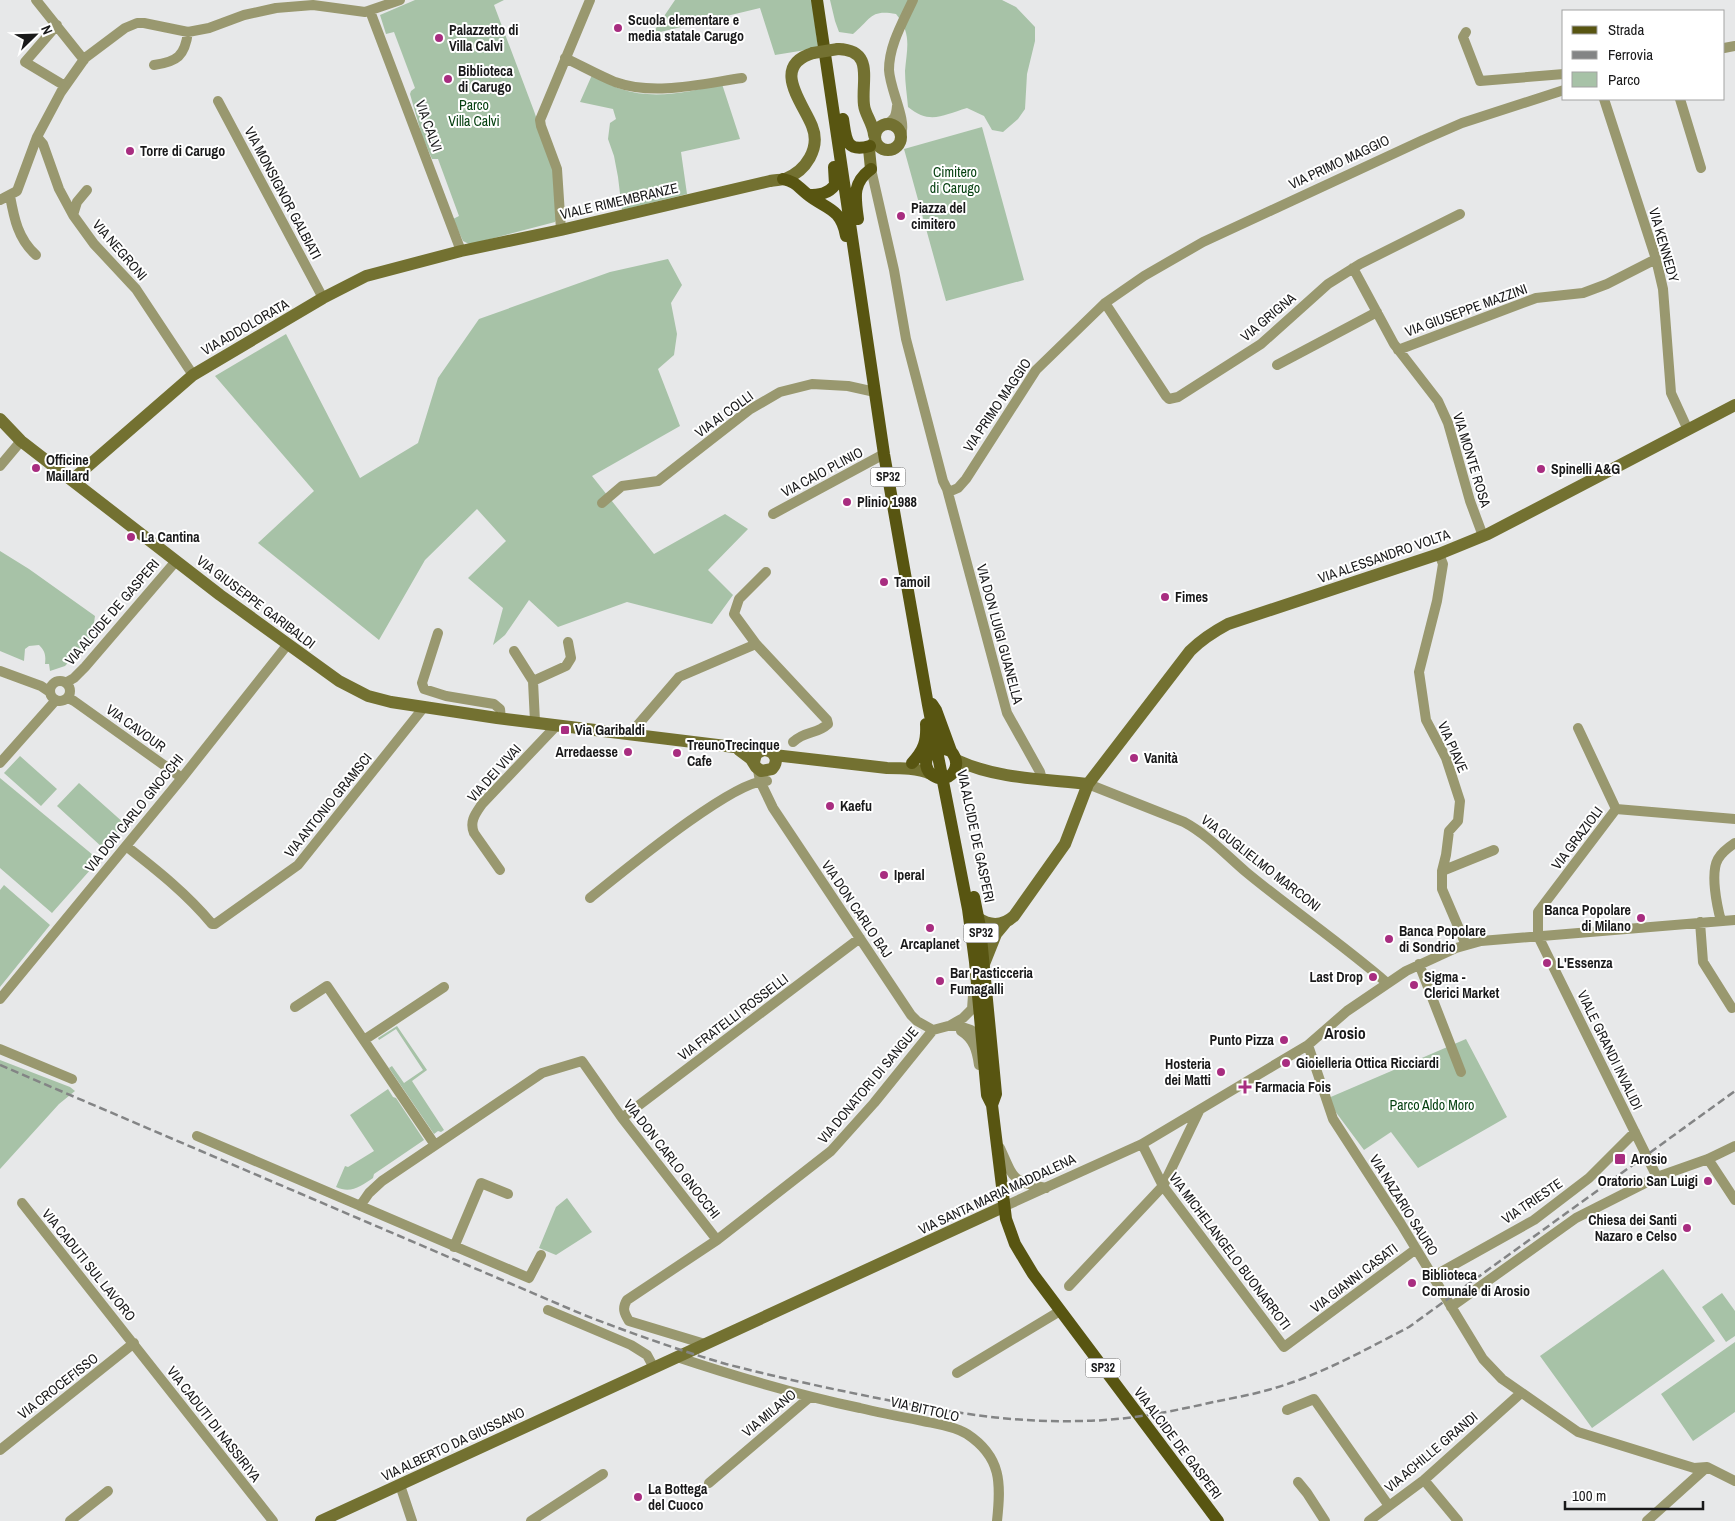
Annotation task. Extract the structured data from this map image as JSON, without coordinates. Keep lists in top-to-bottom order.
{
  "streets": {
    "main road": ["SP32", "VIA ALCIDE DE GASPERI"],
    "street": [
      "VIA CALVI",
      "VIA PRIMO MAGGIO",
      "VIA MONSIGNOR GALBIATI",
      "VIALE RIMEMBRANZE",
      "VIA KENNEDY",
      "VIA NEGRONI",
      "VIA GIUSEPPE MAZZINI",
      "VIA GRIGNA",
      "VIA ADDOLORATA",
      "VIA AI COLLI",
      "VIA MONTE ROSA",
      "VIA CAIO PLINIO",
      "VIA ALESSANDRO VOLTA",
      "VIA GIUSEPPE GARIBALDI",
      "VIA DON LUIGI GUANELLA",
      "VIA CAVOUR",
      "VIA PIAVE",
      "VIA DEI VIVAI",
      "VIA ANTONIO GRAMSCI",
      "VIA DON CARLO GNOCCHI",
      "VIA GRAZIOLI",
      "VIA GUGLIELMO MARCONI",
      "VIA DON CARLO BAJ",
      "VIA FRATELLI ROSSELLI",
      "VIALE GRANDI INVALIDI",
      "VIA DONATORI DI SANGUE",
      "VIA SANTA MARIA MADDALENA",
      "VIA TRIESTE",
      "VIA NAZARIO SAURO",
      "VIA MICHELANGELO BUONARROTI",
      "VIA CADUTI SUL LAVORO",
      "VIA GIANNI CASATI",
      "VIA CROCEFISSO",
      "VIA BITTOLO",
      "VIA MILANO",
      "VIA CADUTI DI NASSIRIYA",
      "VIA ALBERTO DA GIUSSANO",
      "VIA ACHILLE GRANDI"
    ]
  },
  "crossings": [
    ["VIA CALVI", "VIALE RIMEMBRANZE"],
    ["VIA CALVI", "VIA ADDOLORATA"],
    ["VIA PRIMO MAGGIO", "VIA GRIGNA"],
    ["VIA PRIMO MAGGIO", "VIA DON LUIGI GUANELLA"],
    ["VIA MONSIGNOR GALBIATI", "VIA ADDOLORATA"],
    ["VIALE RIMEMBRANZE", "VIA ADDOLORATA"],
    ["VIA KENNEDY", "VIA GIUSEPPE MAZZINI"],
    ["VIA KENNEDY", "VIA ALESSANDRO VOLTA"],
    ["VIA NEGRONI", "VIA ADDOLORATA"],
    ["VIA GIUSEPPE MAZZINI", "VIA MONTE ROSA"],
    ["VIA GRIGNA", "VIA MONTE ROSA"],
    ["VIA ADDOLORATA", "VIA GIUSEPPE GARIBALDI"],
    ["VIA AI COLLI", "VIA ALCIDE DE GASPERI"],
    ["VIA MONTE ROSA", "VIA ALESSANDRO VOLTA"],
    ["VIA CAIO PLINIO", "VIA ALCIDE DE GASPERI"],
    ["SP32", "VIA ALCIDE DE GASPERI"],
    ["VIA ALESSANDRO VOLTA", "VIA ALCIDE DE GASPERI"],
    ["VIA ALESSANDRO VOLTA", "VIA PIAVE"],
    ["VIA ALESSANDRO VOLTA", "VIA GUGLIELMO MARCONI"],
    ["VIA GIUSEPPE GARIBALDI", "VIA ALCIDE DE GASPERI"],
    ["VIA GIUSEPPE GARIBALDI", "VIA DEI VIVAI"],
    ["VIA GIUSEPPE GARIBALDI", "VIA ANTONIO GRAMSCI"],
    ["VIA GIUSEPPE GARIBALDI", "VIA DON CARLO GNOCCHI"],
    ["VIA GIUSEPPE GARIBALDI", "VIA DON CARLO BAJ"],
    ["VIA ALCIDE DE GASPERI", "VIA CAVOUR"],
    ["VIA ALCIDE DE GASPERI", "VIA GUGLIELMO MARCONI"],
    ["VIA ALCIDE DE GASPERI", "VIA DONATORI DI SANGUE"],
    ["VIA ALCIDE DE GASPERI", "VIA SANTA MARIA MADDALENA"],
    ["VIA DON LUIGI GUANELLA", "VIA GUGLIELMO MARCONI"],
    ["VIA CAVOUR", "VIA DON CARLO GNOCCHI"],
    ["VIA PIAVE", "VIA SANTA MARIA MADDALENA"],
    ["VIA ANTONIO GRAMSCI", "VIA DON CARLO GNOCCHI"],
    ["VIA DON CARLO GNOCCHI", "VIA FRATELLI ROSSELLI"],
    ["VIA DON CARLO GNOCCHI", "VIA DONATORI DI SANGUE"],
    ["VIA DON CARLO GNOCCHI", "VIA SANTA MARIA MADDALENA"],
    ["VIA GRAZIOLI", "VIALE GRANDI INVALIDI"],
    ["VIA GRAZIOLI", "VIA SANTA MARIA MADDALENA"],
    ["VIA GUGLIELMO MARCONI", "VIA SANTA MARIA MADDALENA"],
    ["VIA DON CARLO BAJ", "VIA FRATELLI ROSSELLI"],
    ["VIA DON CARLO BAJ", "VIA DONATORI DI SANGUE"],
    ["VIALE GRANDI INVALIDI", "VIA SANTA MARIA MADDALENA"],
    ["VIALE GRANDI INVALIDI", "VIA TRIESTE"],
    ["VIA SANTA MARIA MADDALENA", "VIA NAZARIO SAURO"],
    ["VIA SANTA MARIA MADDALENA", "VIA MICHELANGELO BUONARROTI"],
    ["VIA SANTA MARIA MADDALENA", "VIA MILANO"],
    ["VIA SANTA MARIA MADDALENA", "VIA ALBERTO DA GIUSSANO"],
    ["VIA TRIESTE", "VIA NAZARIO SAURO"],
    ["VIA NAZARIO SAURO", "VIA GIANNI CASATI"],
    ["VIA NAZARIO SAURO", "VIA ACHILLE GRANDI"],
    ["VIA MICHELANGELO BUONARROTI", "VIA GIANNI CASATI"],
    ["VIA CADUTI SUL LAVORO", "VIA CROCEFISSO"],
    ["VIA CADUTI SUL LAVORO", "VIA CADUTI DI NASSIRIYA"],
    ["VIA CROCEFISSO", "VIA CADUTI DI NASSIRIYA"],
    ["VIA BITTOLO", "VIA MILANO"]
  ],
  "districts": ["Arosio"],
  "parks": ["Parco Villa Calvi", "Cimitero di Carugo", "Parco Aldo Moro"],
  "places": {
    "other": [
      "Scuola elementare e media statale Carugo",
      "Palazzetto di Villa Calvi",
      "Biblioteca di Carugo",
      "Torre di Carugo",
      "Piazza del cimitero",
      "Officine Maillard",
      "Spinelli A&G",
      "Plinio 1988",
      "La Cantina",
      "Tamoil",
      "Fimes",
      "Arredaesse",
      "TreunoTrecinque Cafe",
      "Vanità",
      "Kaefu",
      "Iperal",
      "Banca Popolare di Milano",
      "Arcaplanet",
      "Banca Popolare di Sondrio",
      "L'Essenza",
      "Last Drop",
      "Bar Pasticceria Fumagalli",
      "Sigma - Clerici Market",
      "Punto Pizza",
      "Gioielleria Ottica Ricciardi",
      "Hosteria dei Matti",
      "Oratorio San Luigi",
      "Chiesa dei Santi Nazaro e Celso",
      "Biblioteca Comunale di Arosio",
      "La Bottega del Cuoco"
    ],
    "transit": ["Via Garibaldi", "Arosio"],
    "health": ["Farmacia Fois"]
  },
  "legend": ["Strada", "Ferrovia", "Parco"],
  "scale_bar": "100 m",
  "north": "top right"
}
